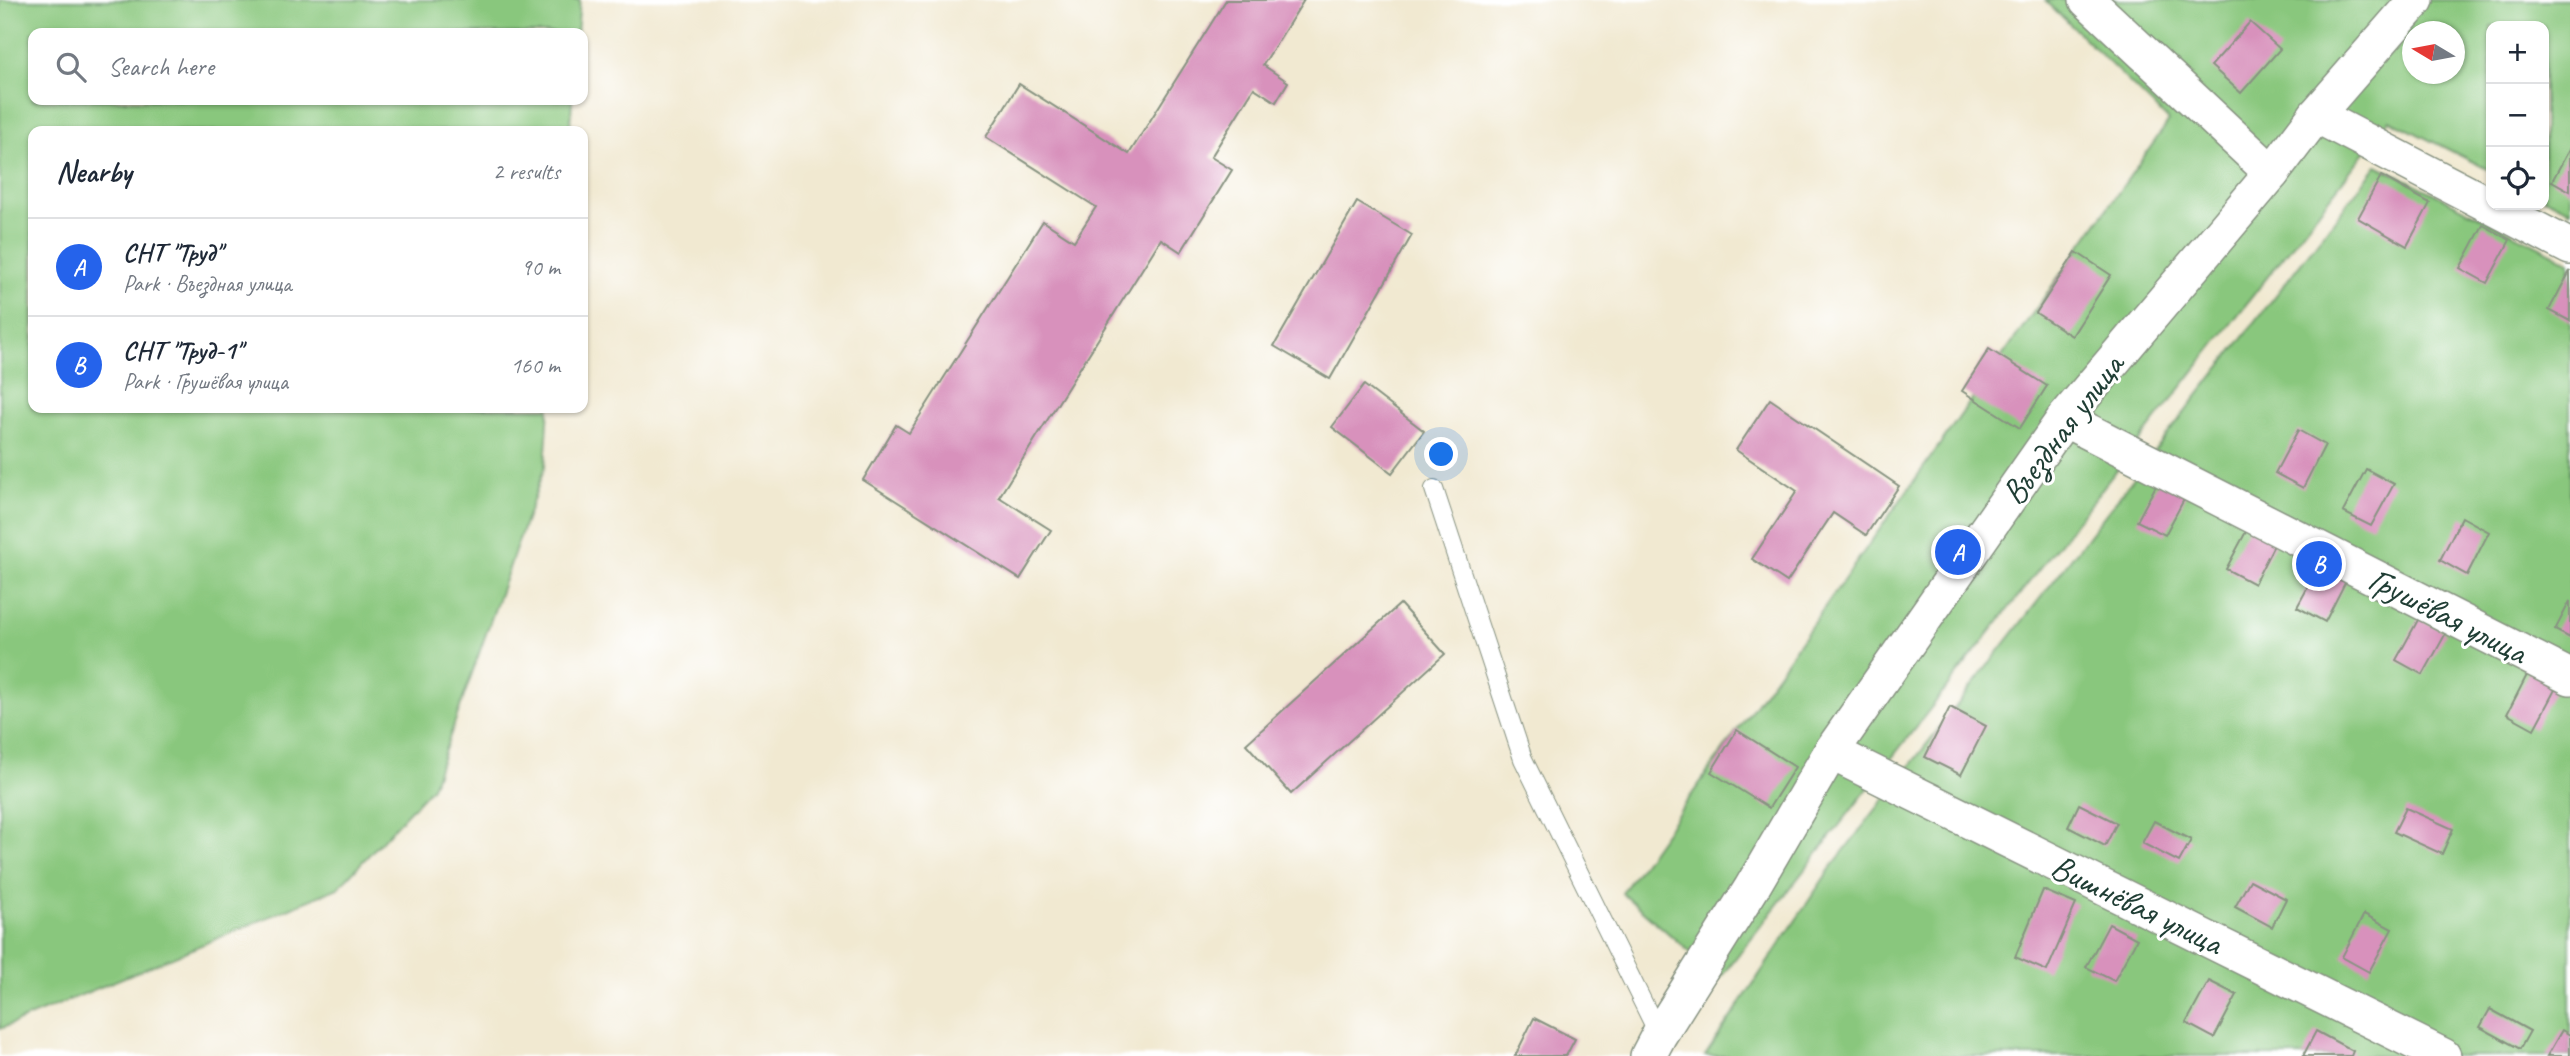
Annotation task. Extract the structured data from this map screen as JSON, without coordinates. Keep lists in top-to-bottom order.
{
  "streets": {
    "street": ["Въездная улица", "Грушёвая улица", "Вишнёвая улица"]
  },
  "crossings": [
    ["Въездная улица", "Грушёвая улица"],
    ["Въездная улица", "Вишнёвая улица"]
  ],
  "north": "left",
  "page": {
    "map_buttons": ["+", "−"],
    "search": "Search here",
    "heading": ["Nearby", "2 results"],
    "list": [
      {
        "mark": "A",
        "name": "СНТ \"Труд\"",
        "note": "Park · Въездная улица",
        "value": "90 m"
      },
      {
        "mark": "B",
        "name": "СНТ \"Труд-1\"",
        "note": "Park · Грушёвая улица",
        "value": "160 m"
      }
    ],
    "pins": ["A", "B"]
  }
}
